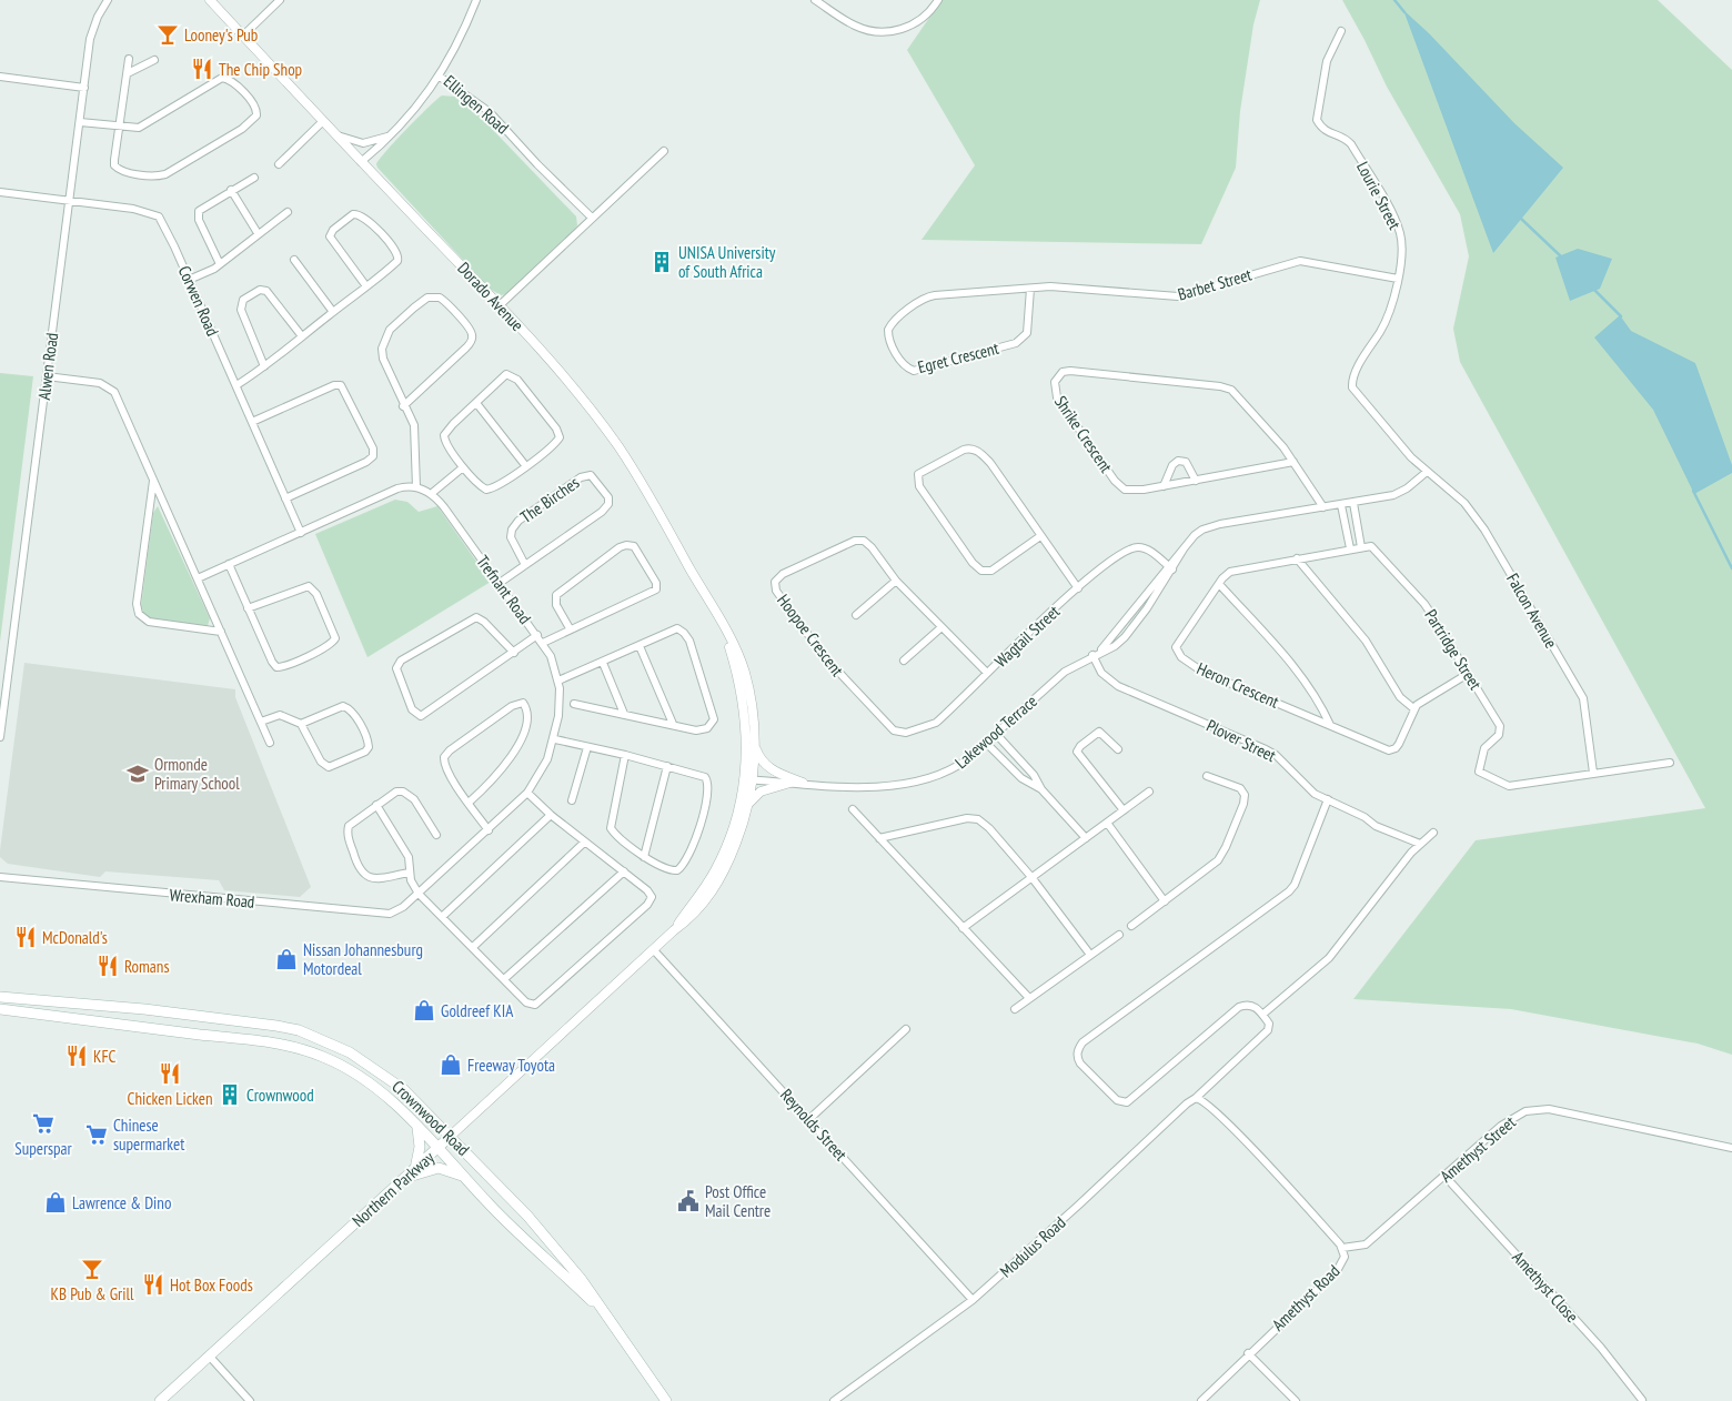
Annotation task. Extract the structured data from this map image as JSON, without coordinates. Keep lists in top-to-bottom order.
{
  "streets": {
    "main road": ["Crownwood Road", "Northern Parkway"],
    "street": [
      "Ellingen Road",
      "Lourie Street",
      "Barbet Street",
      "Dorado Avenue",
      "Corwen Road",
      "Egret Crescent",
      "Alwen Road",
      "Shrike Crescent",
      "The Birches",
      "Trefnant Road",
      "Falcon Avenue",
      "Hoopoe Crescent",
      "Wagtail Street",
      "Partridge Street",
      "Heron Crescent",
      "Lakewood Terrace",
      "Plover Street",
      "Wrexham Road",
      "Reynolds Street",
      "Amethyst Street",
      "Modulus Road",
      "Amethyst Close",
      "Amethyst Road"
    ]
  },
  "crossings": [
    ["Lourie Street", "Barbet Street"],
    ["Lourie Street", "Falcon Avenue"],
    ["Lourie Street", "Lakewood Terrace"],
    ["Barbet Street", "Egret Crescent"],
    ["Dorado Avenue", "Lakewood Terrace"],
    ["Dorado Avenue", "Northern Parkway"],
    ["Corwen Road", "Alwen Road"],
    ["Shrike Crescent", "Lakewood Terrace"],
    ["The Birches", "Trefnant Road"],
    ["Trefnant Road", "Wrexham Road"],
    ["Falcon Avenue", "Partridge Street"],
    ["Falcon Avenue", "Lakewood Terrace"],
    ["Hoopoe Crescent", "Wagtail Street"],
    ["Wagtail Street", "Lakewood Terrace"],
    ["Lakewood Terrace", "Plover Street"],
    ["Lakewood Terrace", "Northern Parkway"],
    ["Crownwood Road", "Northern Parkway"],
    ["Reynolds Street", "Northern Parkway"],
    ["Reynolds Street", "Modulus Road"],
    ["Amethyst Street", "Amethyst Close"],
    ["Amethyst Street", "Amethyst Road"],
    ["Modulus Road", "Amethyst Road"]
  ],
  "places": {
    "bar": ["Looney's Pub", "KB Pub & Grill"],
    "restaurant": [
      "The Chip Shop",
      "McDonald's",
      "Romans",
      "KFC",
      "Chicken Licken",
      "Hot Box Foods"
    ],
    "building": ["UNISA University of South Africa", "Crownwood"],
    "school or university": ["Ormonde Primary School"],
    "shop": [
      "Nissan Johannesburg Motordeal",
      "Goldreef KIA",
      "Freeway Toyota",
      "Lawrence & Dino"
    ],
    "supermarket": ["Superspar", "Chinese supermarket"],
    "public building": ["Post Office Mail Centre"]
  }
}
